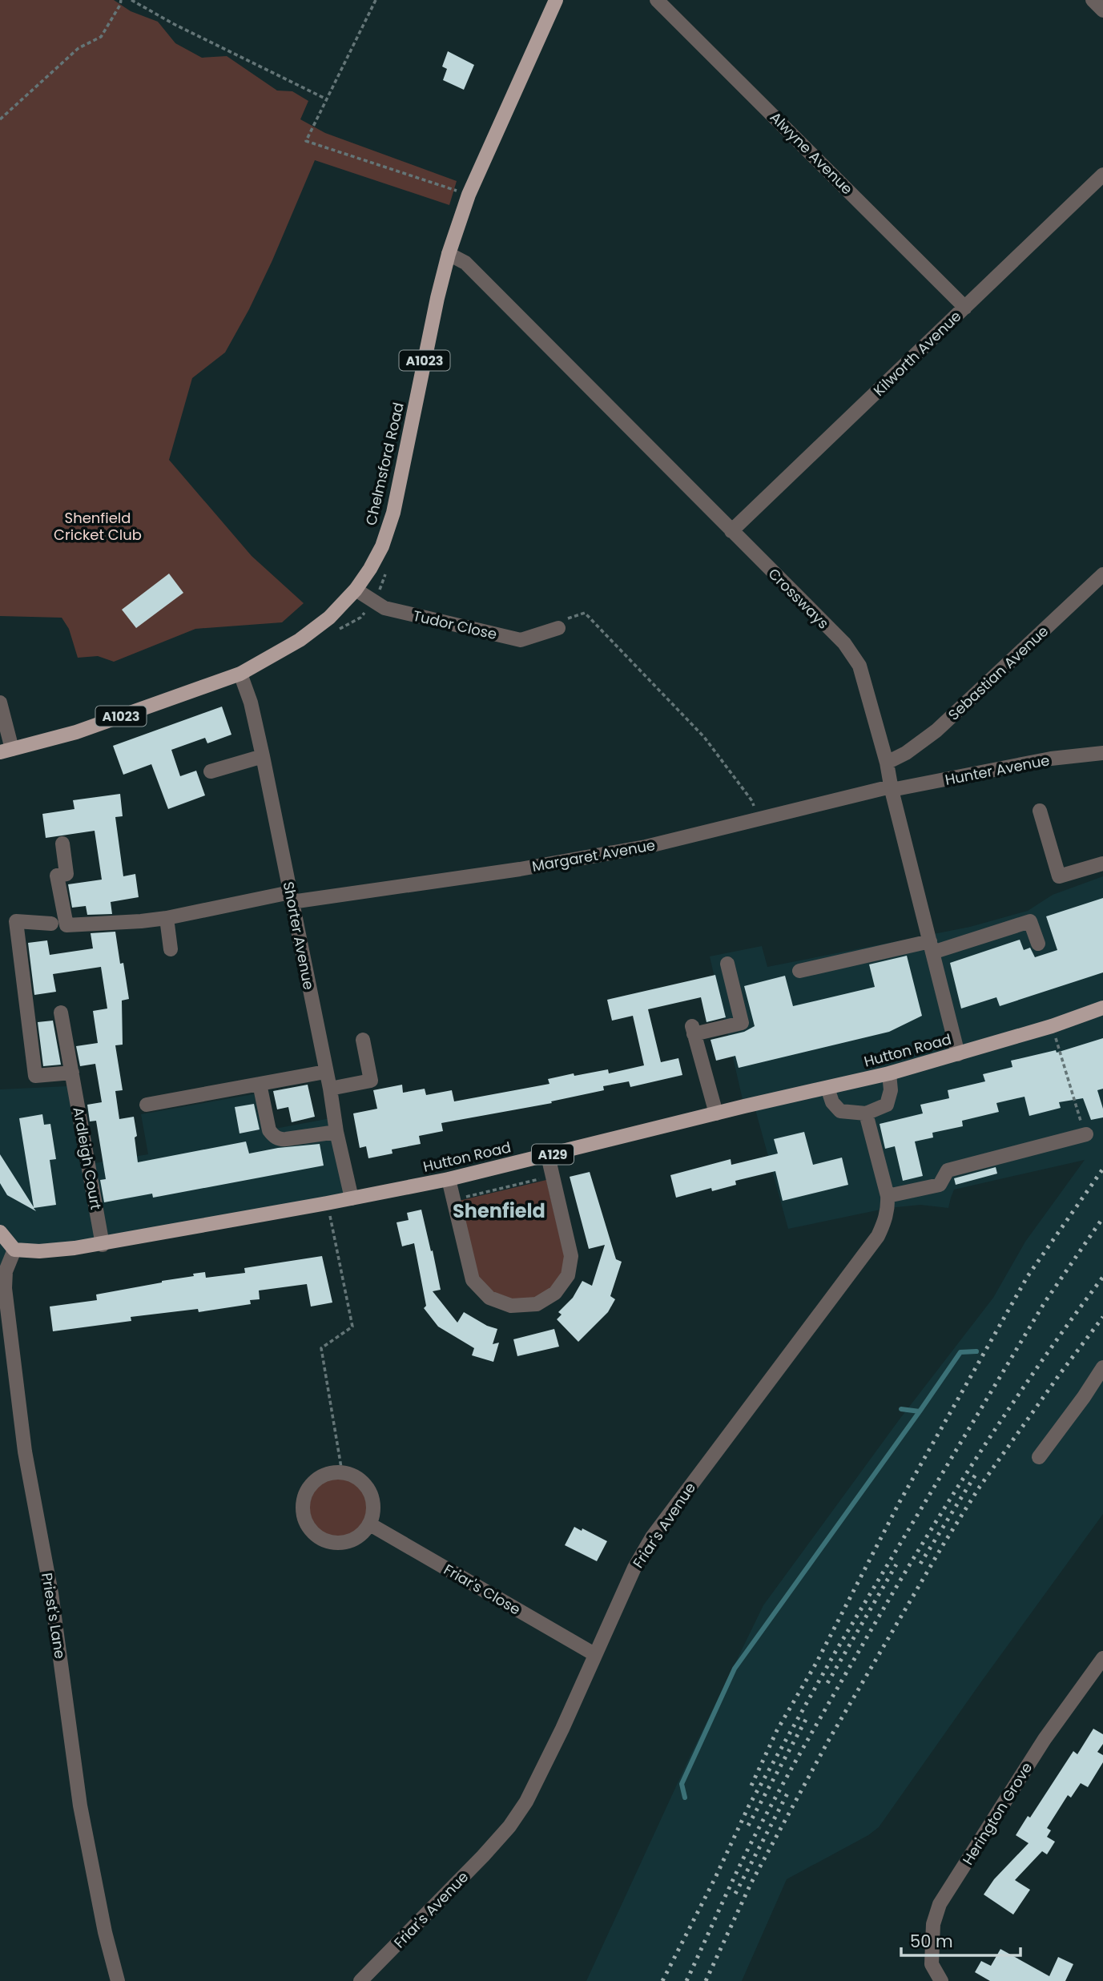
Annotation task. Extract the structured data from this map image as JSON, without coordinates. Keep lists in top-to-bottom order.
{
  "streets": {
    "main road": [
      "A1023",
      "Chelmsford Road",
      "Hutton Road",
      "A129"
    ],
    "street": [
      "Alwyne Avenue",
      "Kilworth Avenue",
      "Crossways",
      "Tudor Close",
      "Sebastian Avenue",
      "Hunter Avenue",
      "Margaret Avenue",
      "Shorter Avenue",
      "Ardleigh Court",
      "Friar's Avenue",
      "Friar's Close",
      "Priest's Lane",
      "Herington Grove"
    ]
  },
  "crossings": [
    ["Alwyne Avenue", "Kilworth Avenue"],
    ["Kilworth Avenue", "Crossways"],
    ["Chelmsford Road", "Crossways"],
    ["Chelmsford Road", "Tudor Close"],
    ["Chelmsford Road", "Shorter Avenue"],
    ["Crossways", "Sebastian Avenue"],
    ["Crossways", "Hunter Avenue"],
    ["Crossways", "Margaret Avenue"],
    ["Crossways", "Hutton Road"],
    ["Hunter Avenue", "Margaret Avenue"],
    ["Margaret Avenue", "Shorter Avenue"],
    ["Shorter Avenue", "Hutton Road"],
    ["Hutton Road", "Ardleigh Court"],
    ["Hutton Road", "Priest's Lane"],
    ["Friar's Avenue", "Friar's Close"]
  ],
  "districts": ["Shenfield"],
  "parks": ["Shenfield Cricket Club"],
  "scale_bar": "50 m"
}
